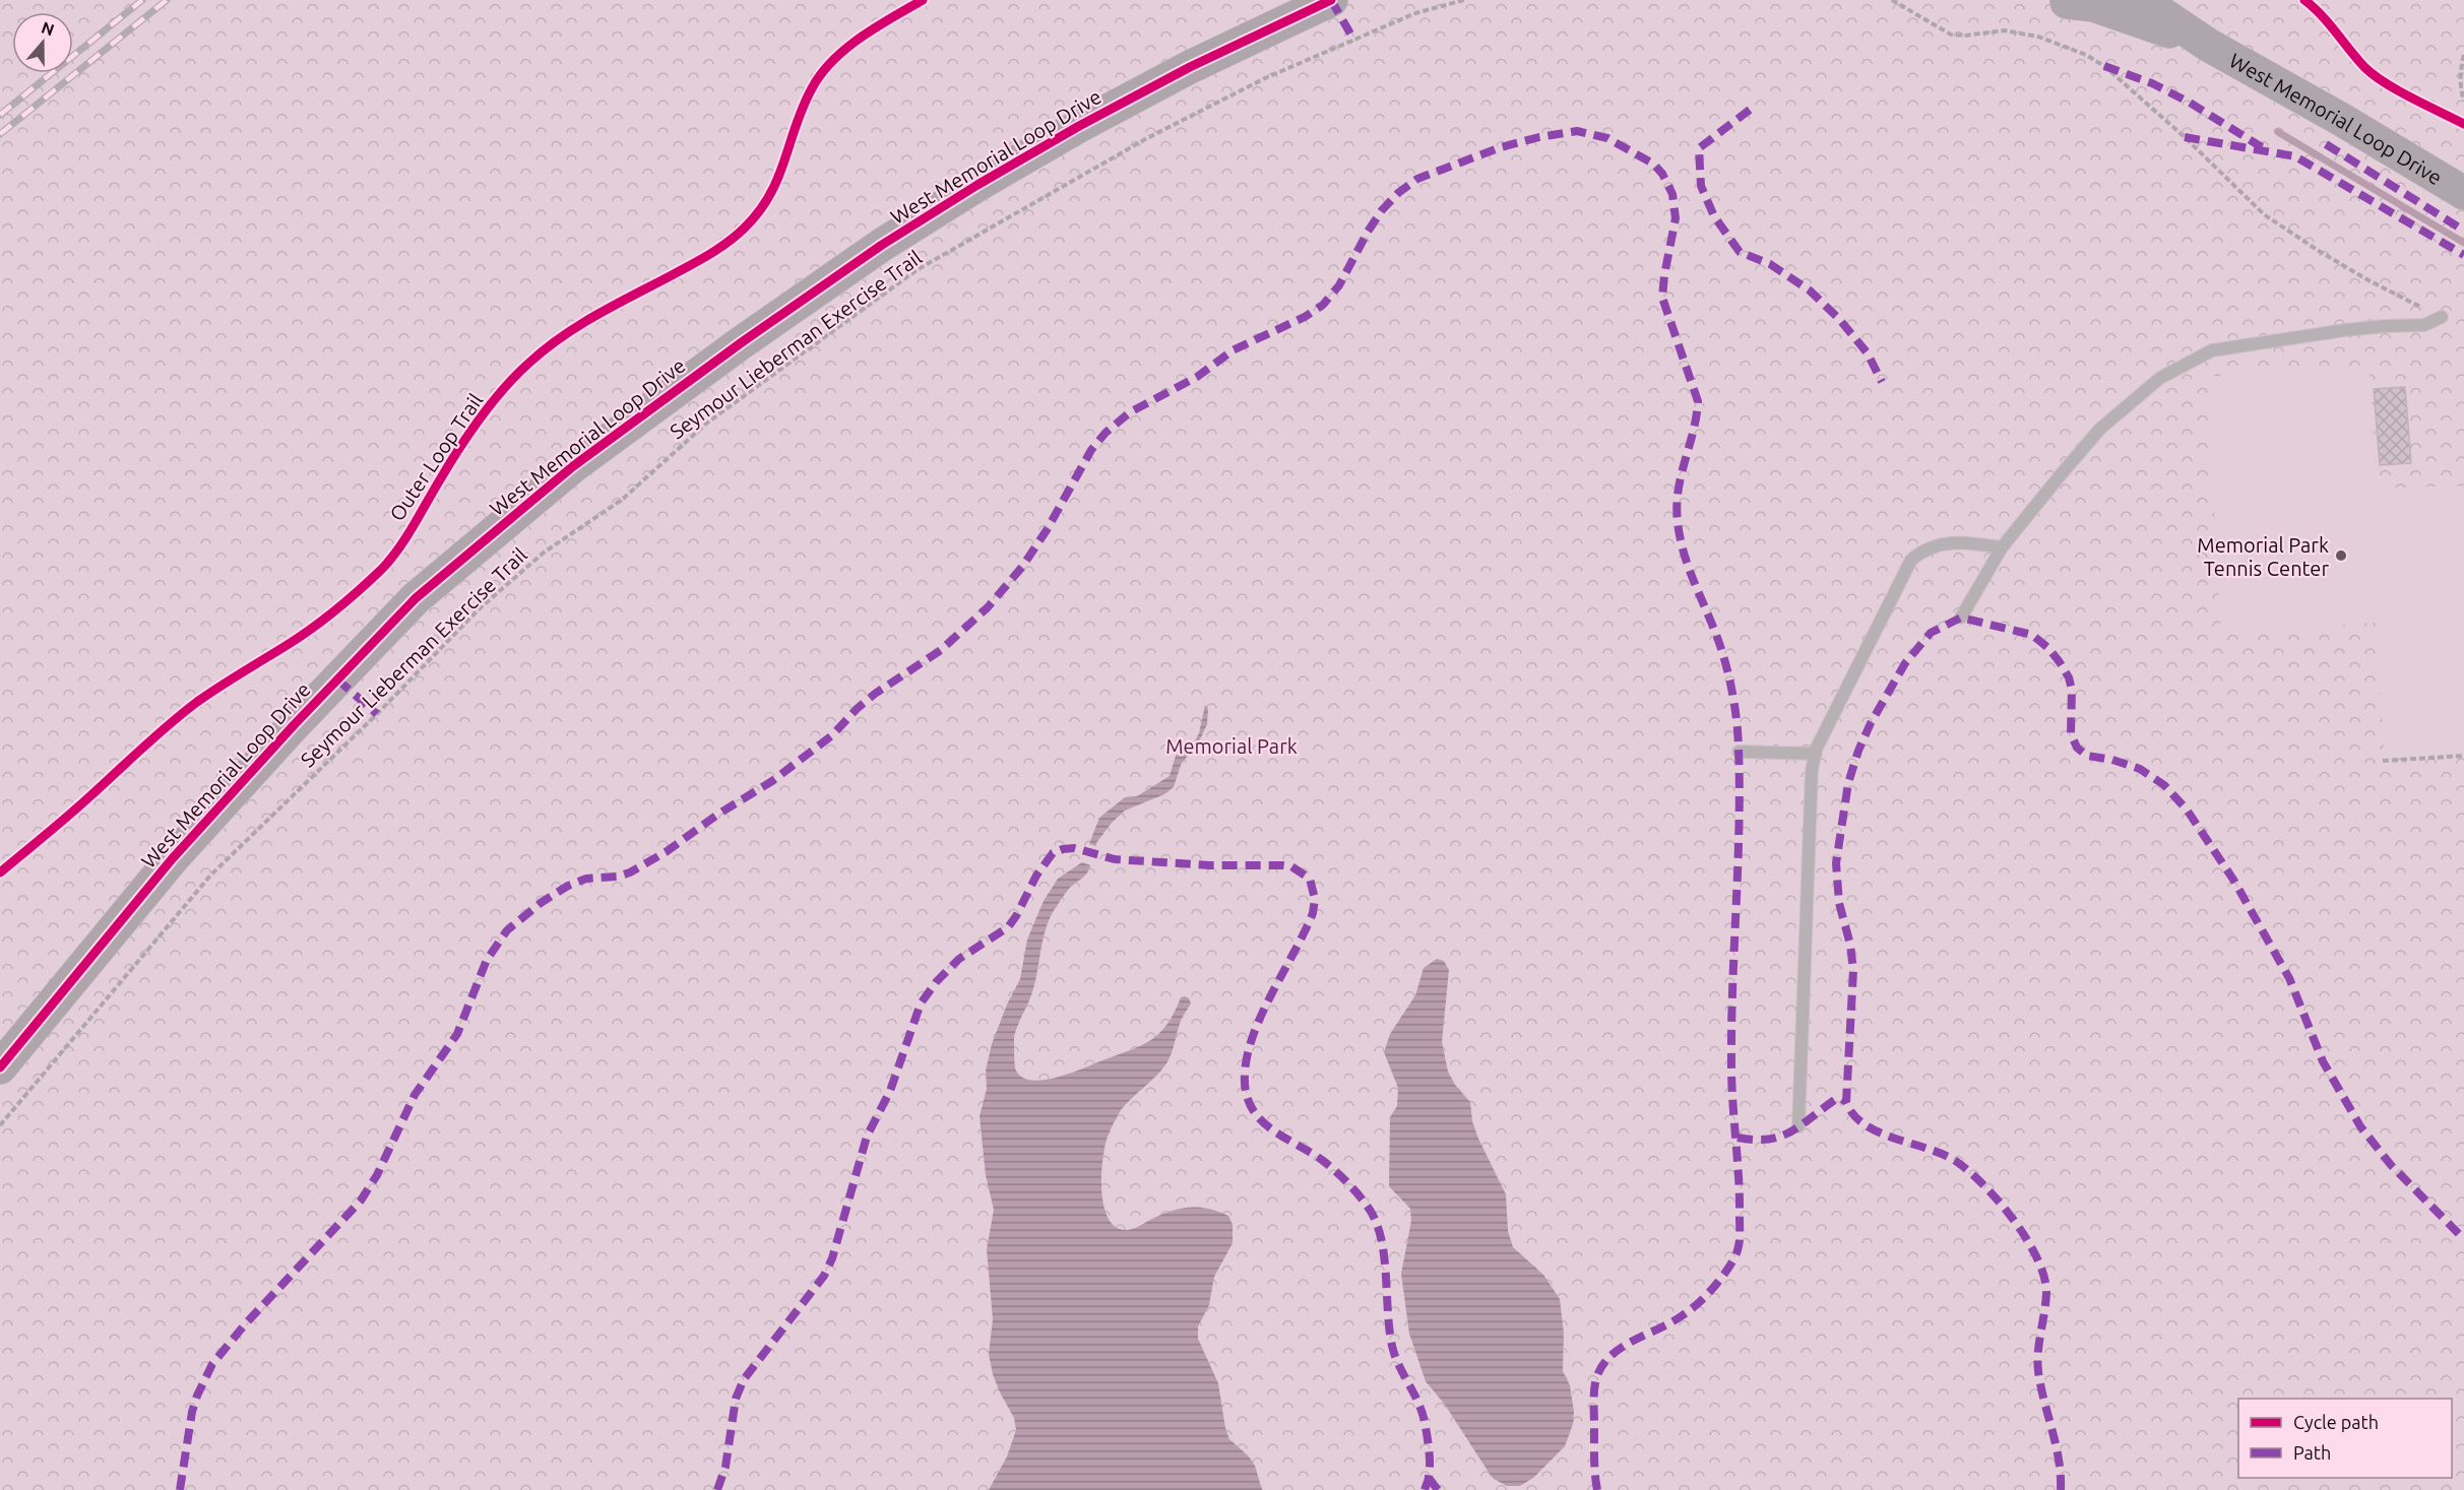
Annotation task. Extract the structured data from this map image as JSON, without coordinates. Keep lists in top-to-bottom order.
{
  "streets": {
    "street": ["West Memorial Loop Drive"],
    "path": ["Seymour Lieberman Exercise Trail"],
    "cycle path": ["Outer Loop Trail"]
  },
  "parks": ["Memorial Park"],
  "places": ["Memorial Park Tennis Center"],
  "legend": ["Cycle path", "Path"],
  "north": "top"
}
